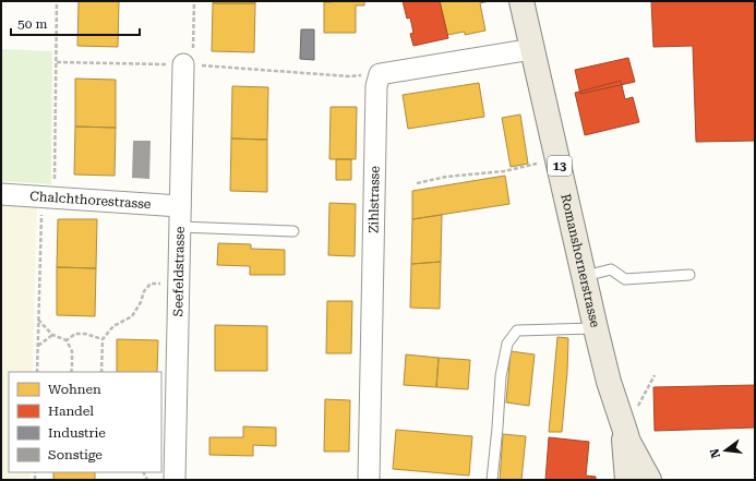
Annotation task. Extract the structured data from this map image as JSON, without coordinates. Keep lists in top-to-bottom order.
{
  "streets": {
    "main road": ["13", "Romanshornerstrasse"],
    "street": ["Zihlstrasse", "Chalchthorestrasse", "Seefeldstrasse"]
  },
  "crossings": [
    ["13", "Romanshornerstrasse"],
    ["Chalchthorestrasse", "Seefeldstrasse"]
  ],
  "legend": [
    "Wohnen",
    "Handel",
    "Industrie",
    "Sonstige"
  ],
  "scale_bar": "50 m",
  "north": "left"
}
